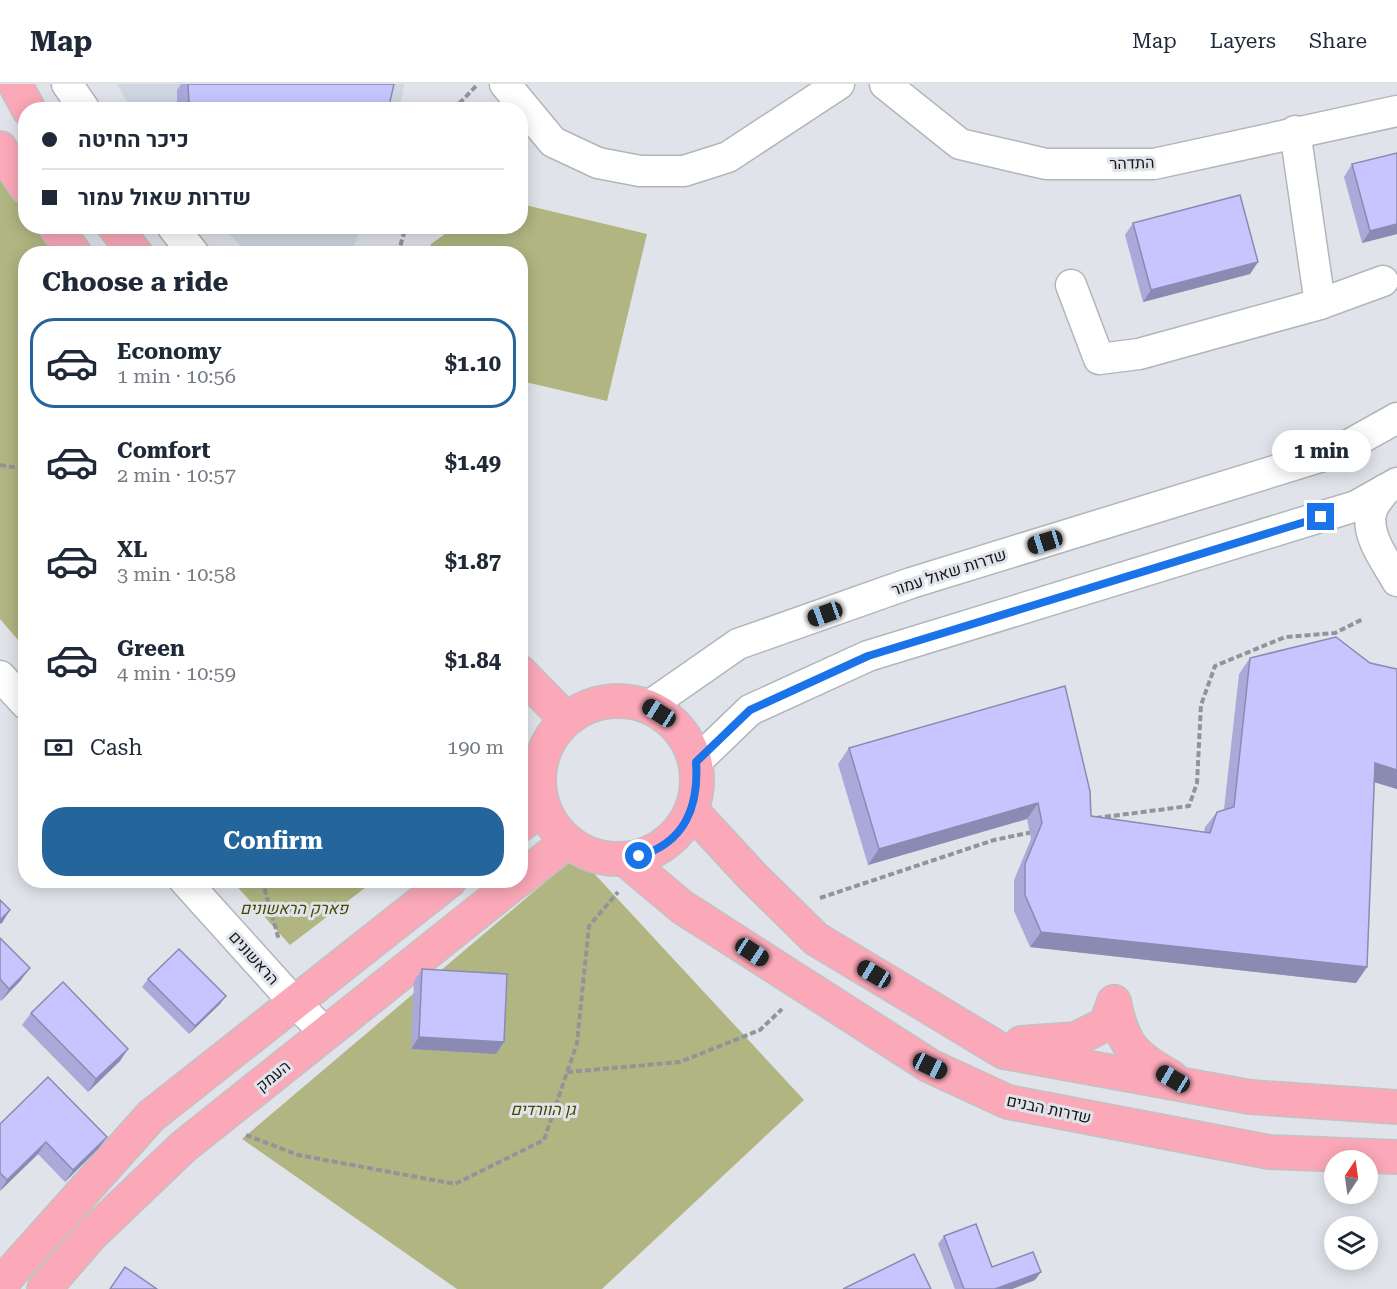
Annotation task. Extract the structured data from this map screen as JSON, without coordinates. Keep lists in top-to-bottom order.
{
  "streets": {
    "main road": ["העמק", "שדרות הבנים"],
    "street": ["התדהר", "שדרות שאול עמור", "הראשונים"]
  },
  "crossings": [
    ["שדרות שאול עמור", "העמק"],
    ["שדרות שאול עמור", "שדרות הבנים"],
    ["הראשונים", "העמק"],
    ["העמק", "שדרות הבנים"]
  ],
  "parks": ["פארק הראשונים", "גן הוורדים"],
  "north": "top",
  "page": {
    "header": "Map",
    "nav": ["Map", "Layers", "Share"],
    "banner": ["כיכר החיטה", "שדרות שאול עמור"],
    "heading": "Choose a ride",
    "list": [
      {
        "name": "Economy",
        "note": "1 min · 10:56",
        "value": "$1.10"
      },
      {
        "name": "Comfort",
        "note": "2 min · 10:57",
        "value": "$1.49"
      },
      {
        "name": "XL",
        "note": "3 min · 10:58",
        "value": "$1.87"
      },
      {
        "name": "Green",
        "note": "4 min · 10:59",
        "value": "$1.84"
      }
    ],
    "bubble": "1 min",
    "pay": ["Cash", "190 m"],
    "buttons": "Confirm"
  }
}
